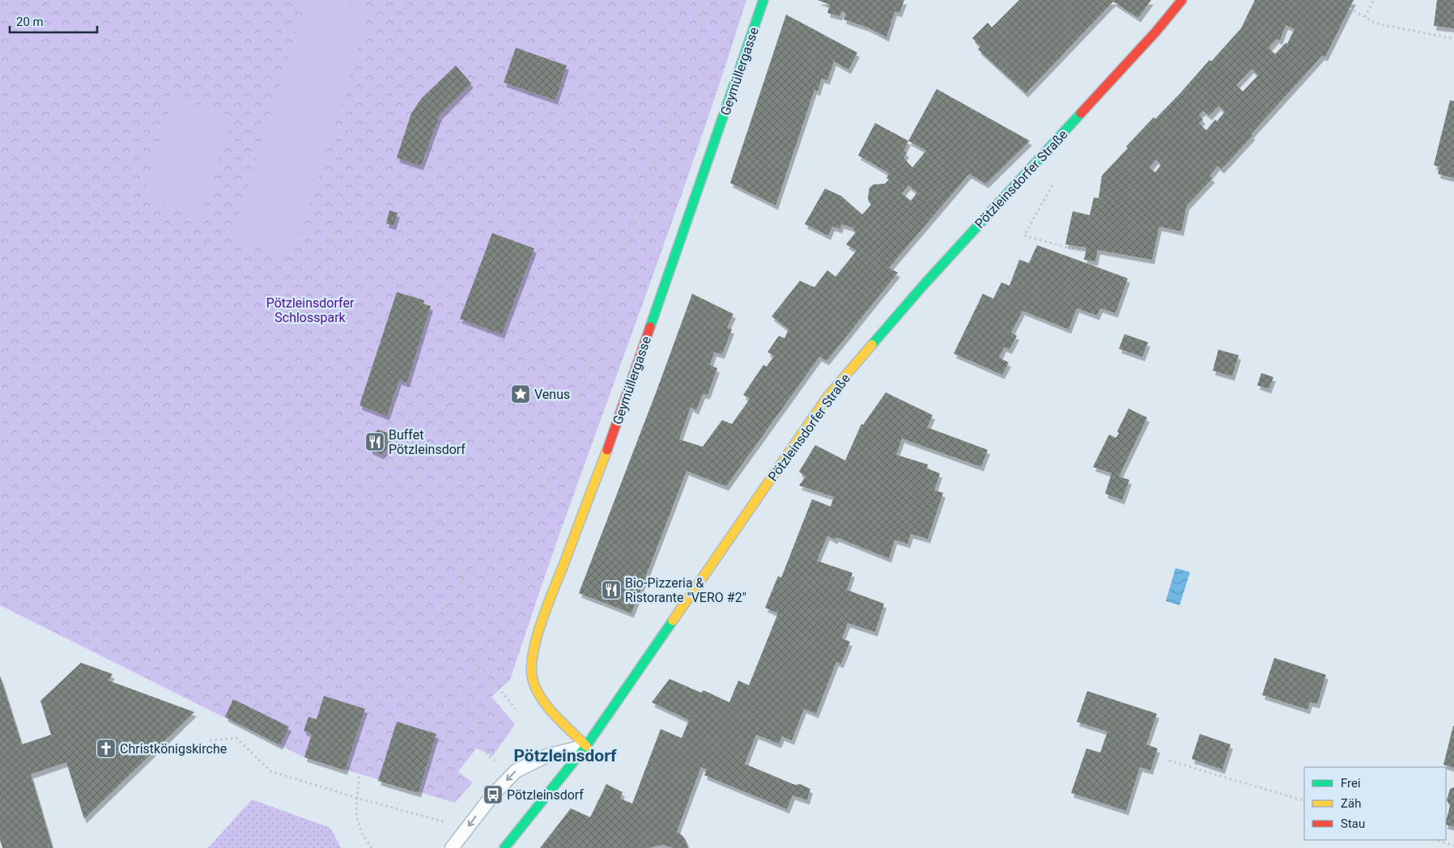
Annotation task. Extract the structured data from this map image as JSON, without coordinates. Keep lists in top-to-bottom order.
{
  "streets": {
    "street": ["Geymüllergasse", "Pötzleinsdorfer Straße"]
  },
  "crossings": [
    ["Geymüllergasse", "Pötzleinsdorfer Straße"]
  ],
  "districts": ["Pötzleinsdorf"],
  "parks": ["Pötzleinsdorfer Schlosspark"],
  "places": {
    "place": ["Venus"],
    "restaurant": ["Buffet Pötzleinsdorf", "Bio-Pizzeria & Ristorante \"VERO #2\""],
    "church": ["Christkönigskirche"],
    "bus stop": ["Pötzleinsdorf"]
  },
  "legend": ["Frei", "Zäh", "Stau"],
  "scale_bar": "20 m"
}
